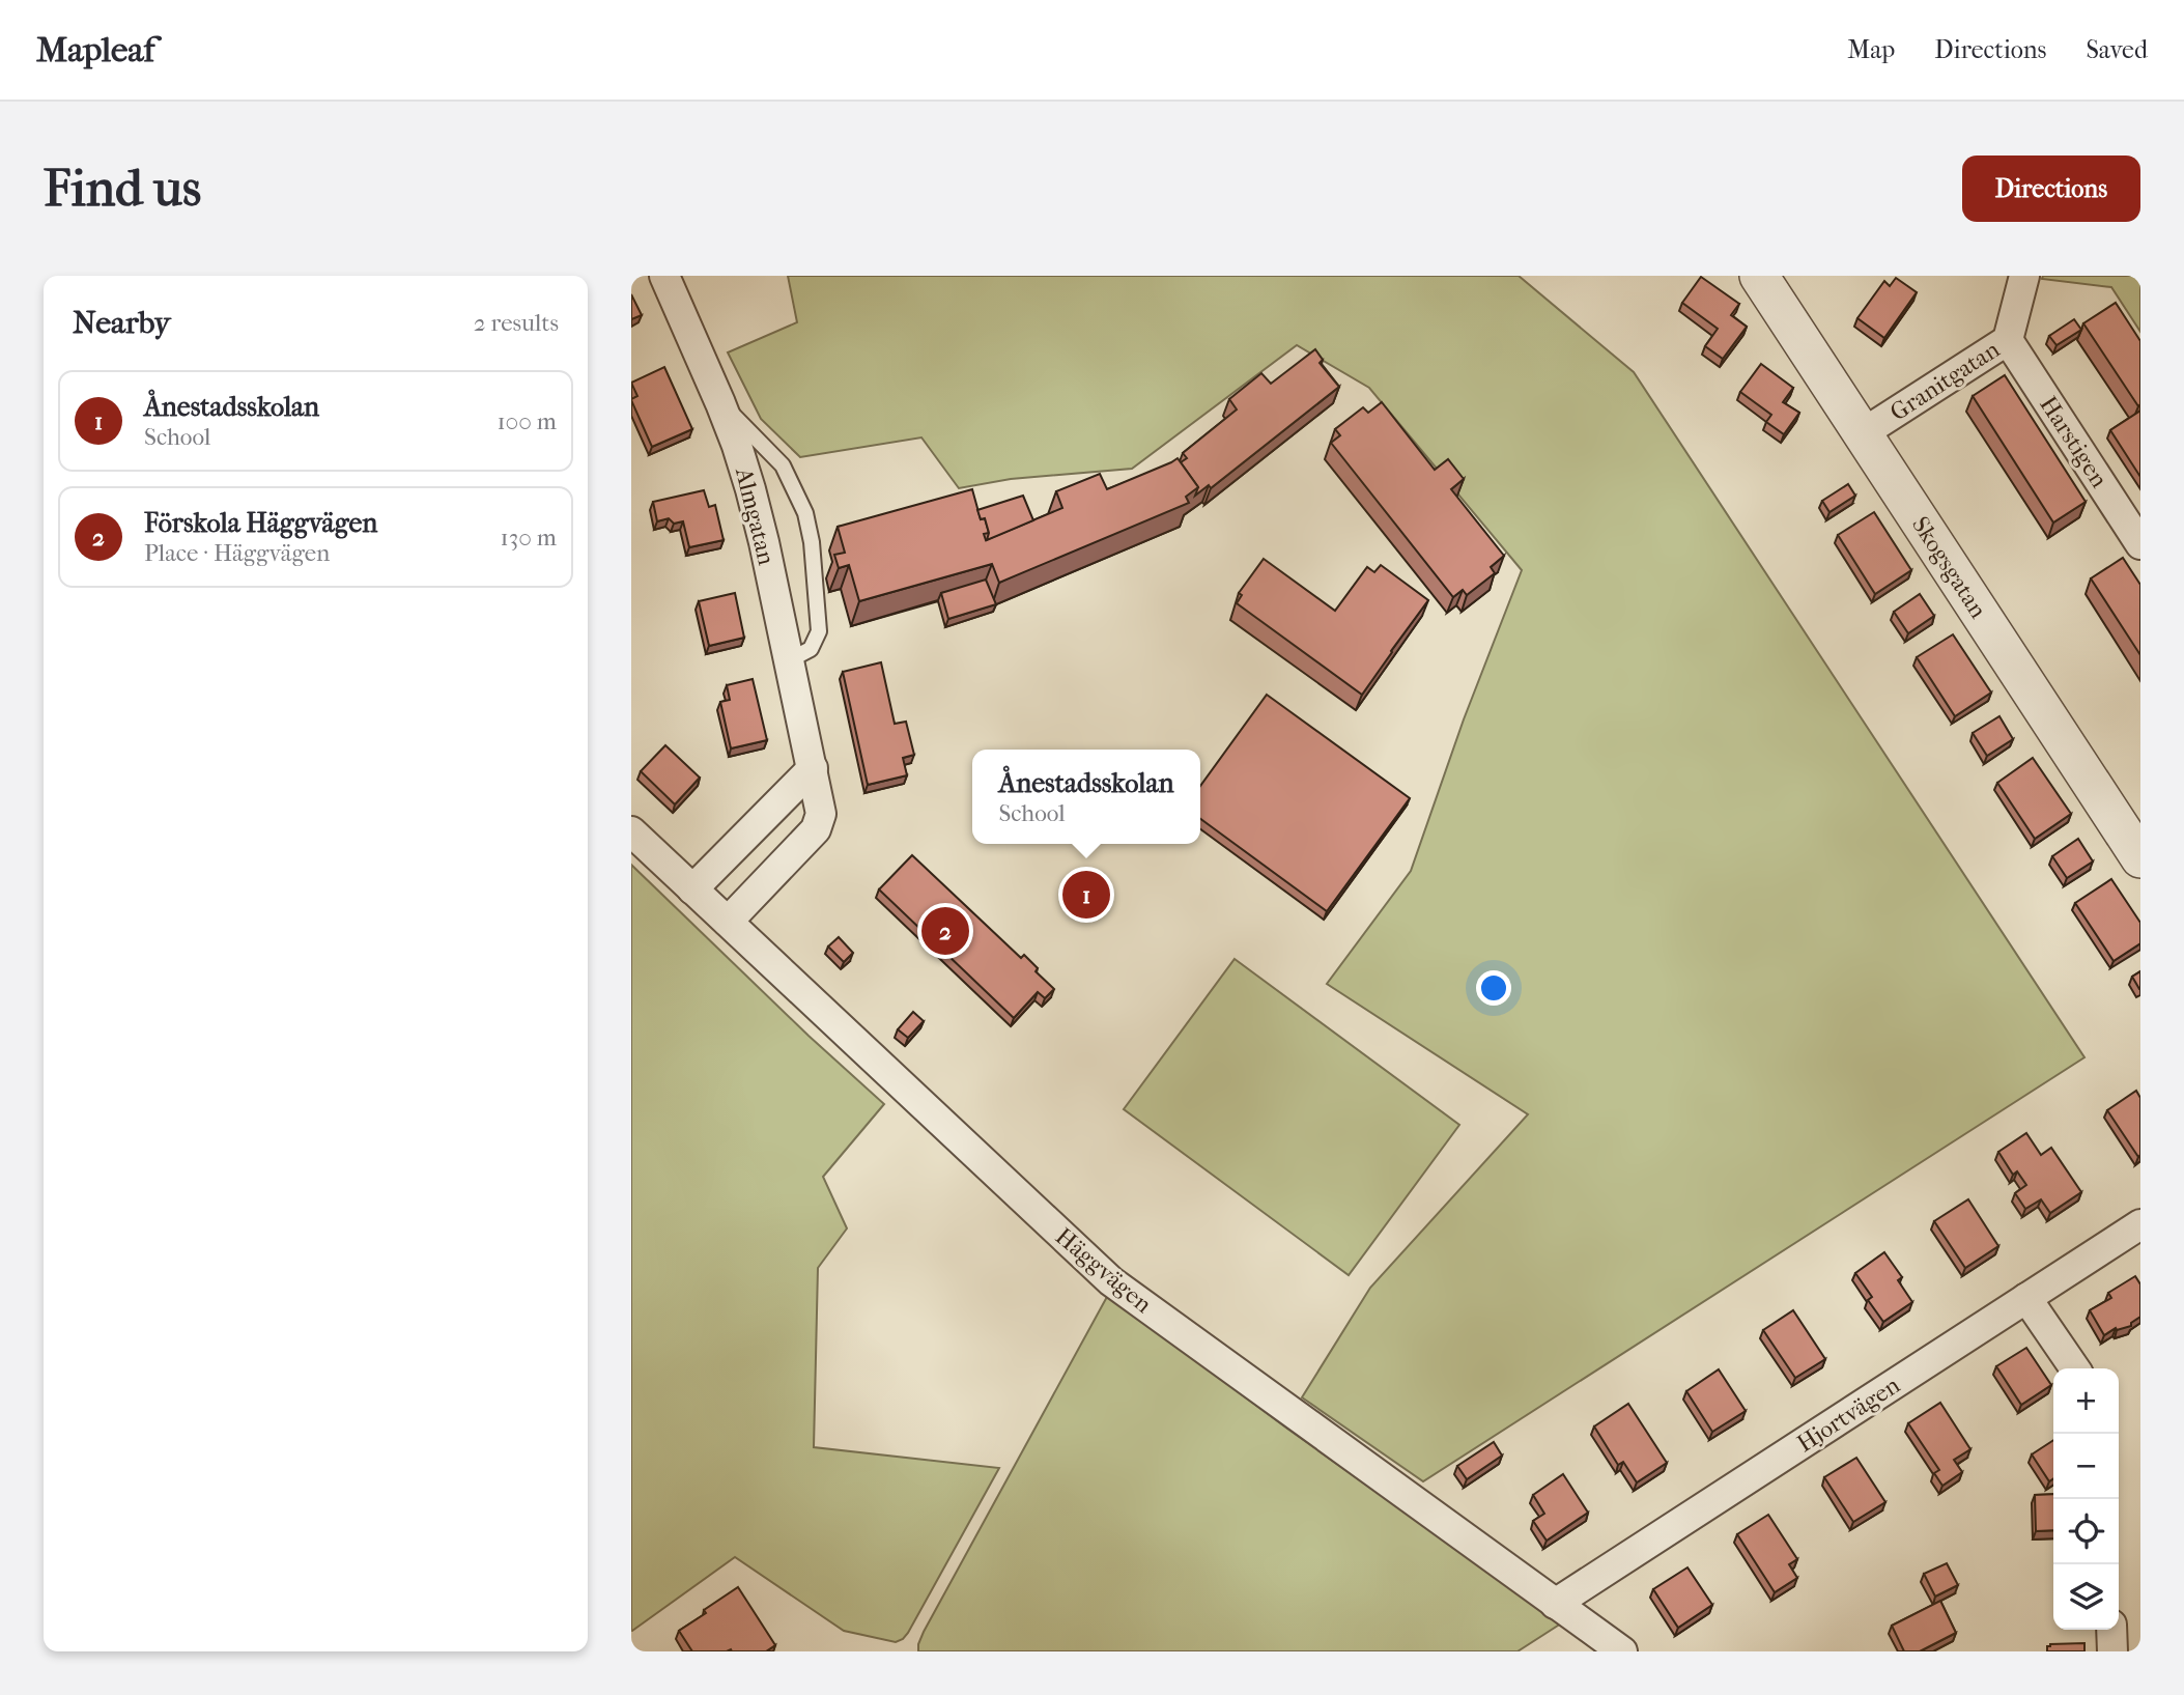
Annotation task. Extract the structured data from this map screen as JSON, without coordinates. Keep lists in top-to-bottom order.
{
  "streets": {
    "street": [
      "Granitgatan",
      "Harstigen",
      "Almgatan",
      "Skogsgatan",
      "Häggvägen",
      "Hjortvägen"
    ]
  },
  "crossings": [
    ["Granitgatan", "Harstigen"],
    ["Granitgatan", "Skogsgatan"],
    ["Almgatan", "Häggvägen"],
    ["Häggvägen", "Hjortvägen"]
  ],
  "page": {
    "header": "Mapleaf",
    "nav": ["Map", "Directions", "Saved"],
    "buttons": "Directions",
    "title": "Find us",
    "heading": ["Nearby", "2 results"],
    "list": [
      {
        "mark": "1",
        "name": "Ånestadsskolan",
        "note": "School",
        "value": "100 m"
      },
      {
        "mark": "2",
        "name": "Förskola Häggvägen",
        "note": "Place · Häggvägen",
        "value": "130 m"
      }
    ],
    "popup": ["Ånestadsskolan", "School"],
    "pins": ["1", "2"],
    "map_buttons": ["+", "−"]
  }
}
